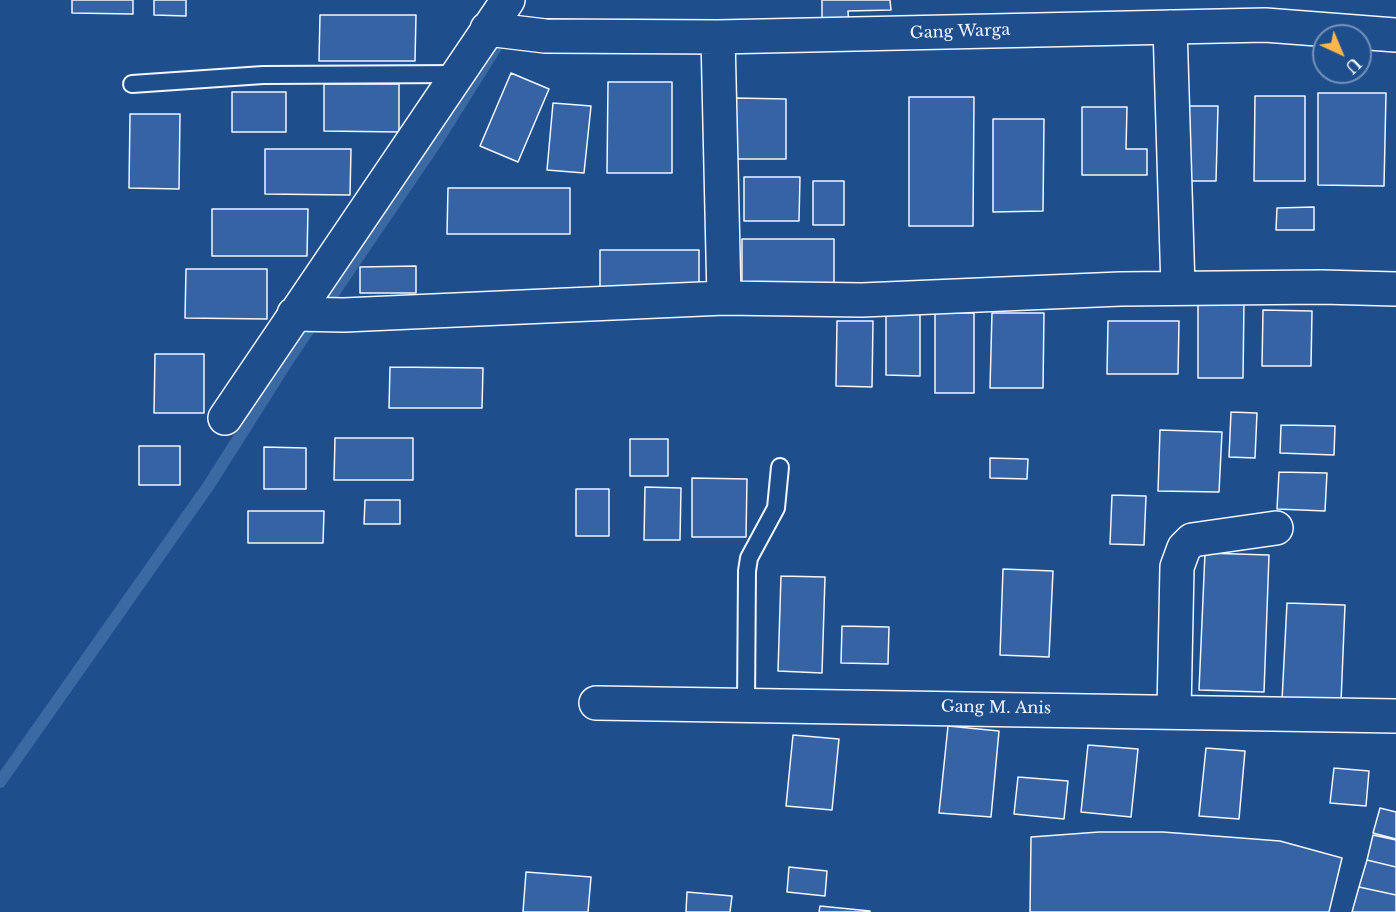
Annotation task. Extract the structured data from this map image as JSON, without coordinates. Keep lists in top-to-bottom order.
{
  "streets": {
    "street": ["Gang Warga", "Gang M. Anis"]
  },
  "north": "bottom right"
}
